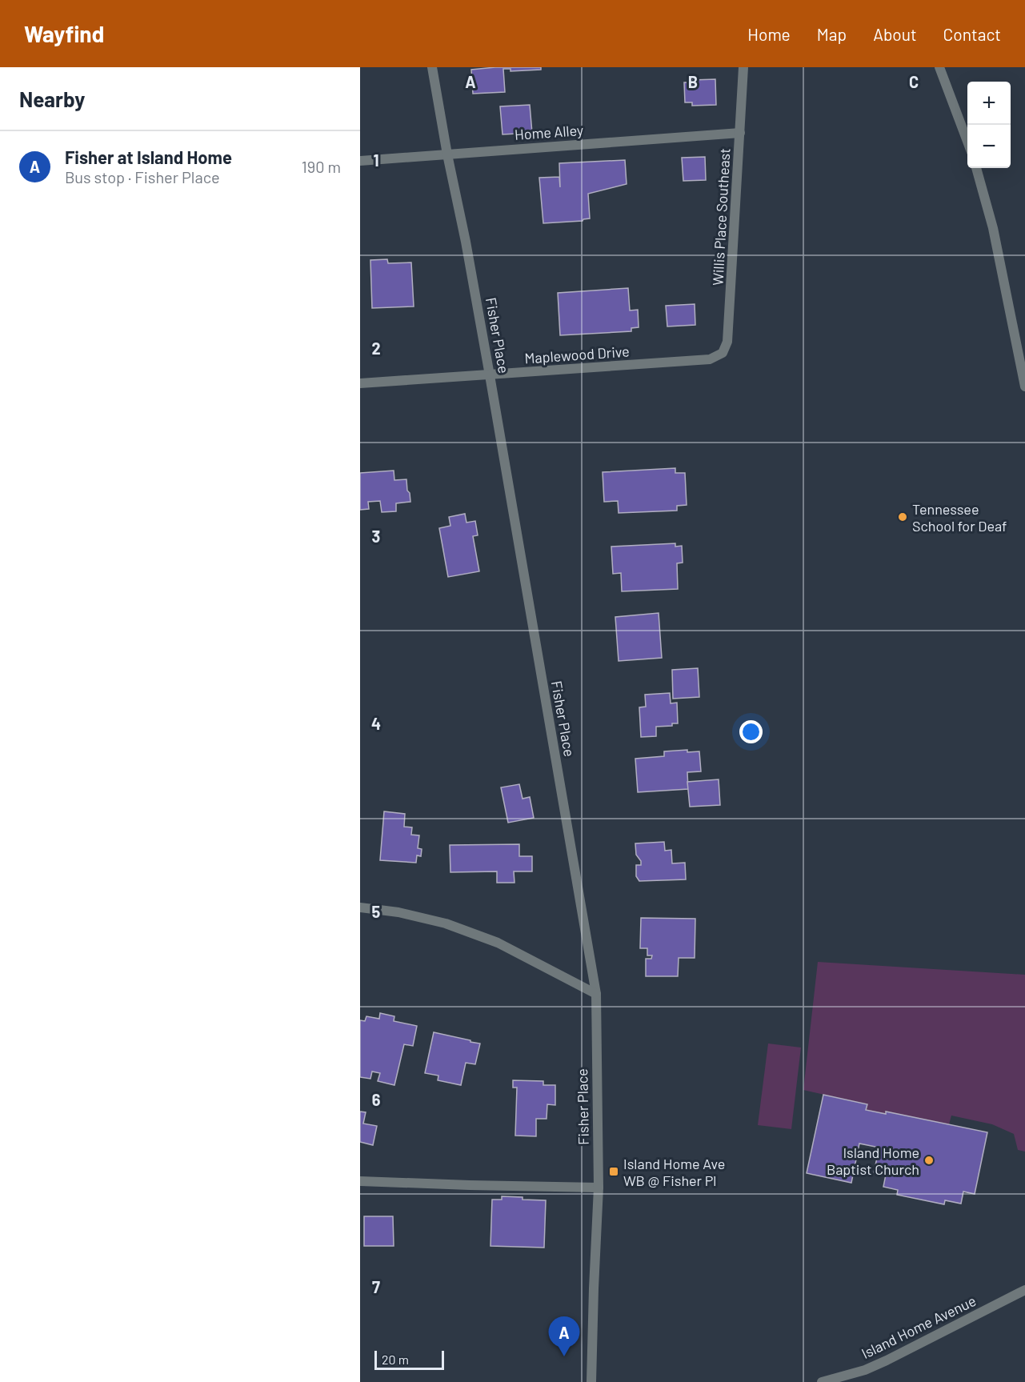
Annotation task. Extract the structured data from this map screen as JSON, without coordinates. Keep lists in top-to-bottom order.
{
  "streets": {
    "street": [
      "Home Alley",
      "Willis Place Southeast",
      "Fisher Place",
      "Maplewood Drive",
      "Island Home Avenue"
    ]
  },
  "crossings": [
    ["Home Alley", "Willis Place Southeast"],
    ["Home Alley", "Fisher Place"],
    ["Willis Place Southeast", "Maplewood Drive"],
    ["Fisher Place", "Maplewood Drive"]
  ],
  "places": {
    "other": ["Tennessee School for Deaf", "Island Home Baptist Church"],
    "transit": ["Island Home Ave WB @ Fisher Pl"]
  },
  "scale_bar": "20 m",
  "page": {
    "header": "Wayfind",
    "nav": [
      "Home",
      "Map",
      "About",
      "Contact"
    ],
    "heading": "Nearby",
    "map_buttons": ["+", "−"],
    "list": [
      {
        "mark": "A",
        "name": "Fisher at Island Home",
        "note": "Bus stop · Fisher Place",
        "value": "190 m"
      }
    ],
    "pins": "A",
    "scale": "20 m"
  },
  "grid": {
    "columns": ["A", "B", "C"],
    "rows": [
      "1",
      "2",
      "3",
      "4",
      "5",
      "6",
      "7"
    ]
  }
}
